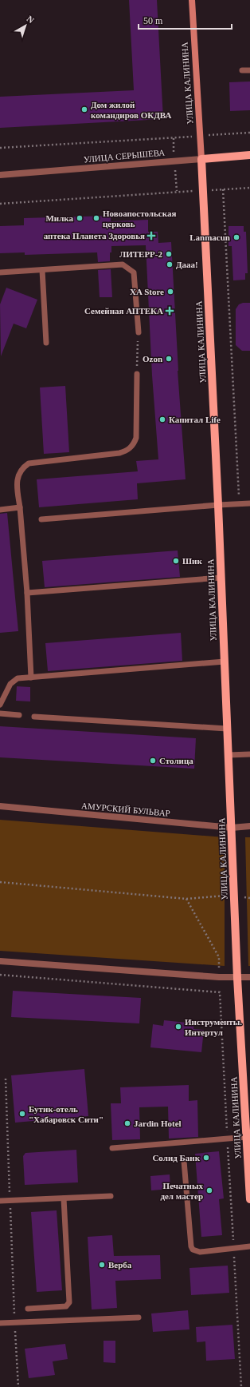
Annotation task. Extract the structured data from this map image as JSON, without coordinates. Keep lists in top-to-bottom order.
{
  "streets": {
    "main road": ["УЛИЦА КАЛИНИНА", "УЛИЦА СЕРЫШЕВА"],
    "street": ["АМУРСКИЙ БУЛЬВАР"]
  },
  "crossings": [
    ["УЛИЦА КАЛИНИНА", "УЛИЦА СЕРЫШЕВА"],
    ["УЛИЦА КАЛИНИНА", "АМУРСКИЙ БУЛЬВАР"]
  ],
  "places": {
    "other": [
      "Дом жилой командиров ОКДВА",
      "Милка",
      "Новоапостольская церковь",
      "Lanmacun",
      "ЛИТЕРР-2",
      "Дааа!",
      "XA Store",
      "Ozon",
      "Капитал Life",
      "Шик",
      "Столица",
      "Инструменты. Интертул",
      "Бутик-отель \"Хабаровск Сити\"",
      "Jardin Hotel",
      "Солид Банк",
      "Печатных дел мастер",
      "Верба"
    ],
    "health": ["аптека Планета Здоровья", "Семейная АПТЕКА"]
  },
  "scale_bar": "50 m",
  "north": "top right"
}
